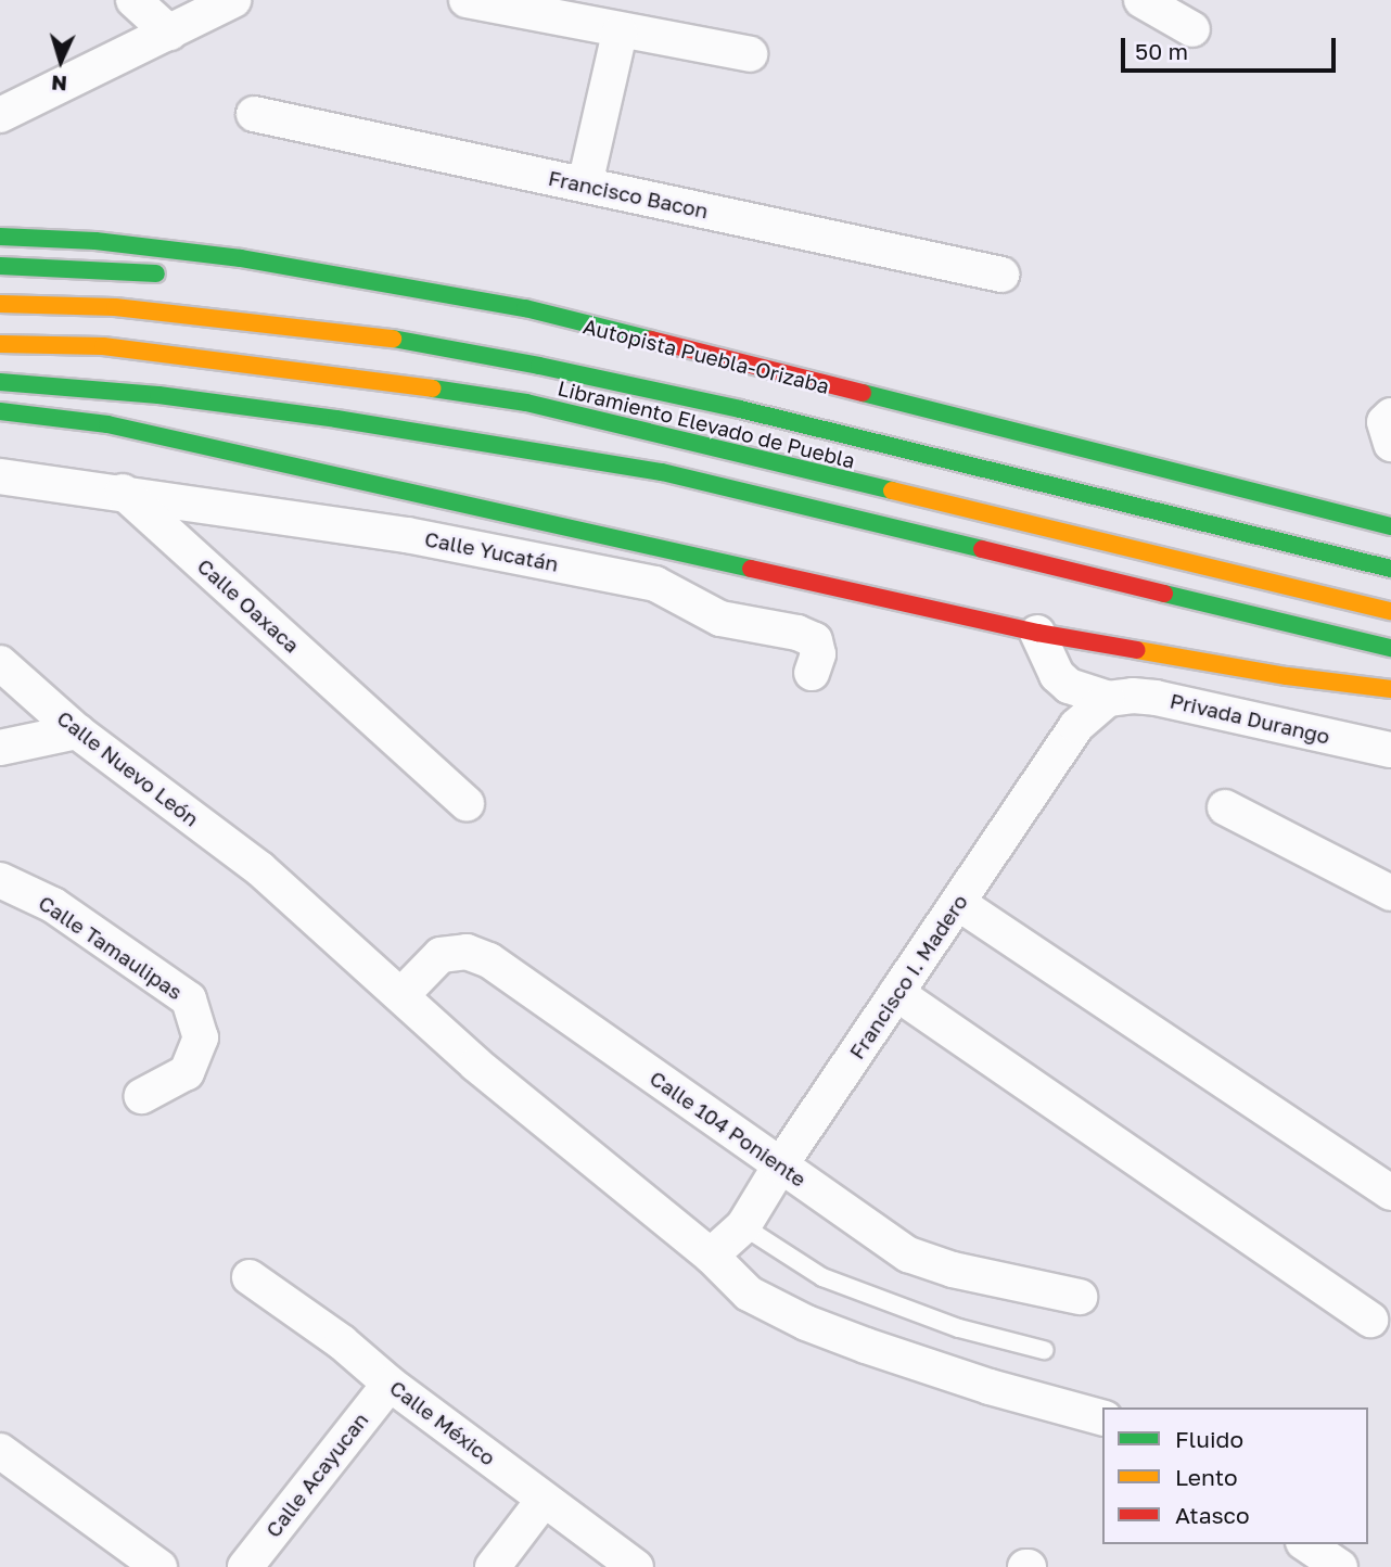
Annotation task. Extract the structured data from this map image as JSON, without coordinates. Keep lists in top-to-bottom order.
{
  "streets": {
    "main road": ["Libramiento Elevado de Puebla"],
    "street": [
      "Francisco Bacon",
      "Calle Yucatán",
      "Calle Oaxaca",
      "Privada Durango",
      "Calle Nuevo León",
      "Calle Tamaulipas",
      "Francisco I. Madero",
      "Calle 104 Poniente",
      "Calle México",
      "Calle Acayucan"
    ]
  },
  "crossings": [
    ["Calle Yucatán", "Calle Oaxaca"],
    ["Privada Durango", "Francisco I. Madero"],
    ["Calle Nuevo León", "Francisco I. Madero"],
    ["Calle Nuevo León", "Calle 104 Poniente"],
    ["Francisco I. Madero", "Calle 104 Poniente"],
    ["Calle México", "Calle Acayucan"]
  ],
  "legend": ["Fluido", "Lento", "Atasco"],
  "scale_bar": "50 m",
  "north": "bottom"
}
